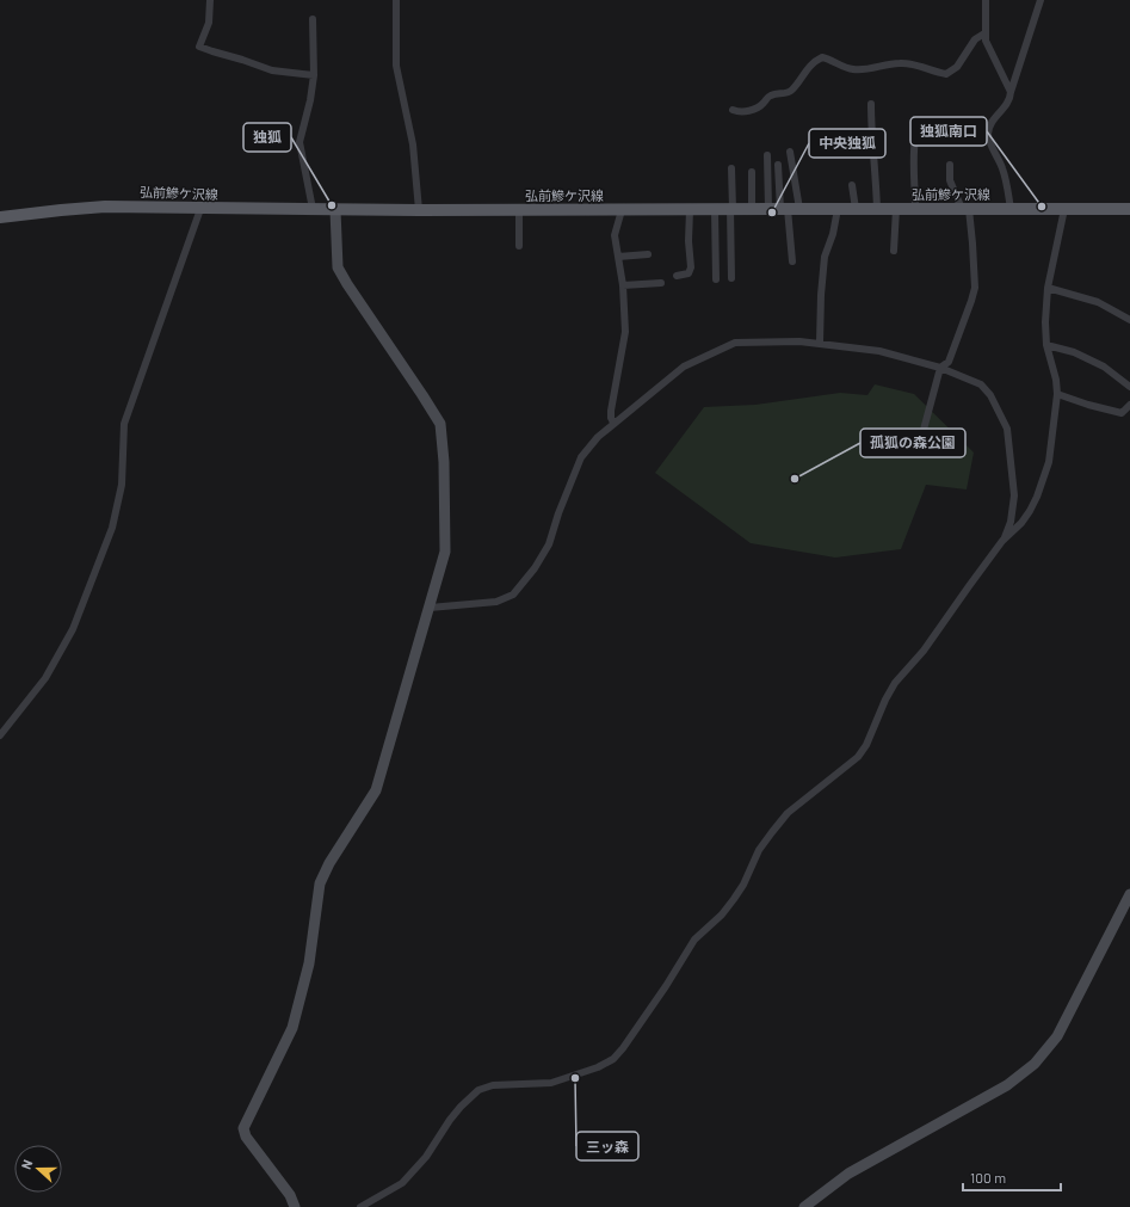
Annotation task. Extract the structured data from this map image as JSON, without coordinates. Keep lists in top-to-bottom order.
{
  "streets": {
    "main road": ["弘前鰺ケ沢線"]
  },
  "places": [
    "独狐",
    "独狐南口",
    "中央独狐",
    "孤狐の森公園",
    "三ッ森"
  ],
  "scale_bar": "100 m",
  "north": "left"
}
